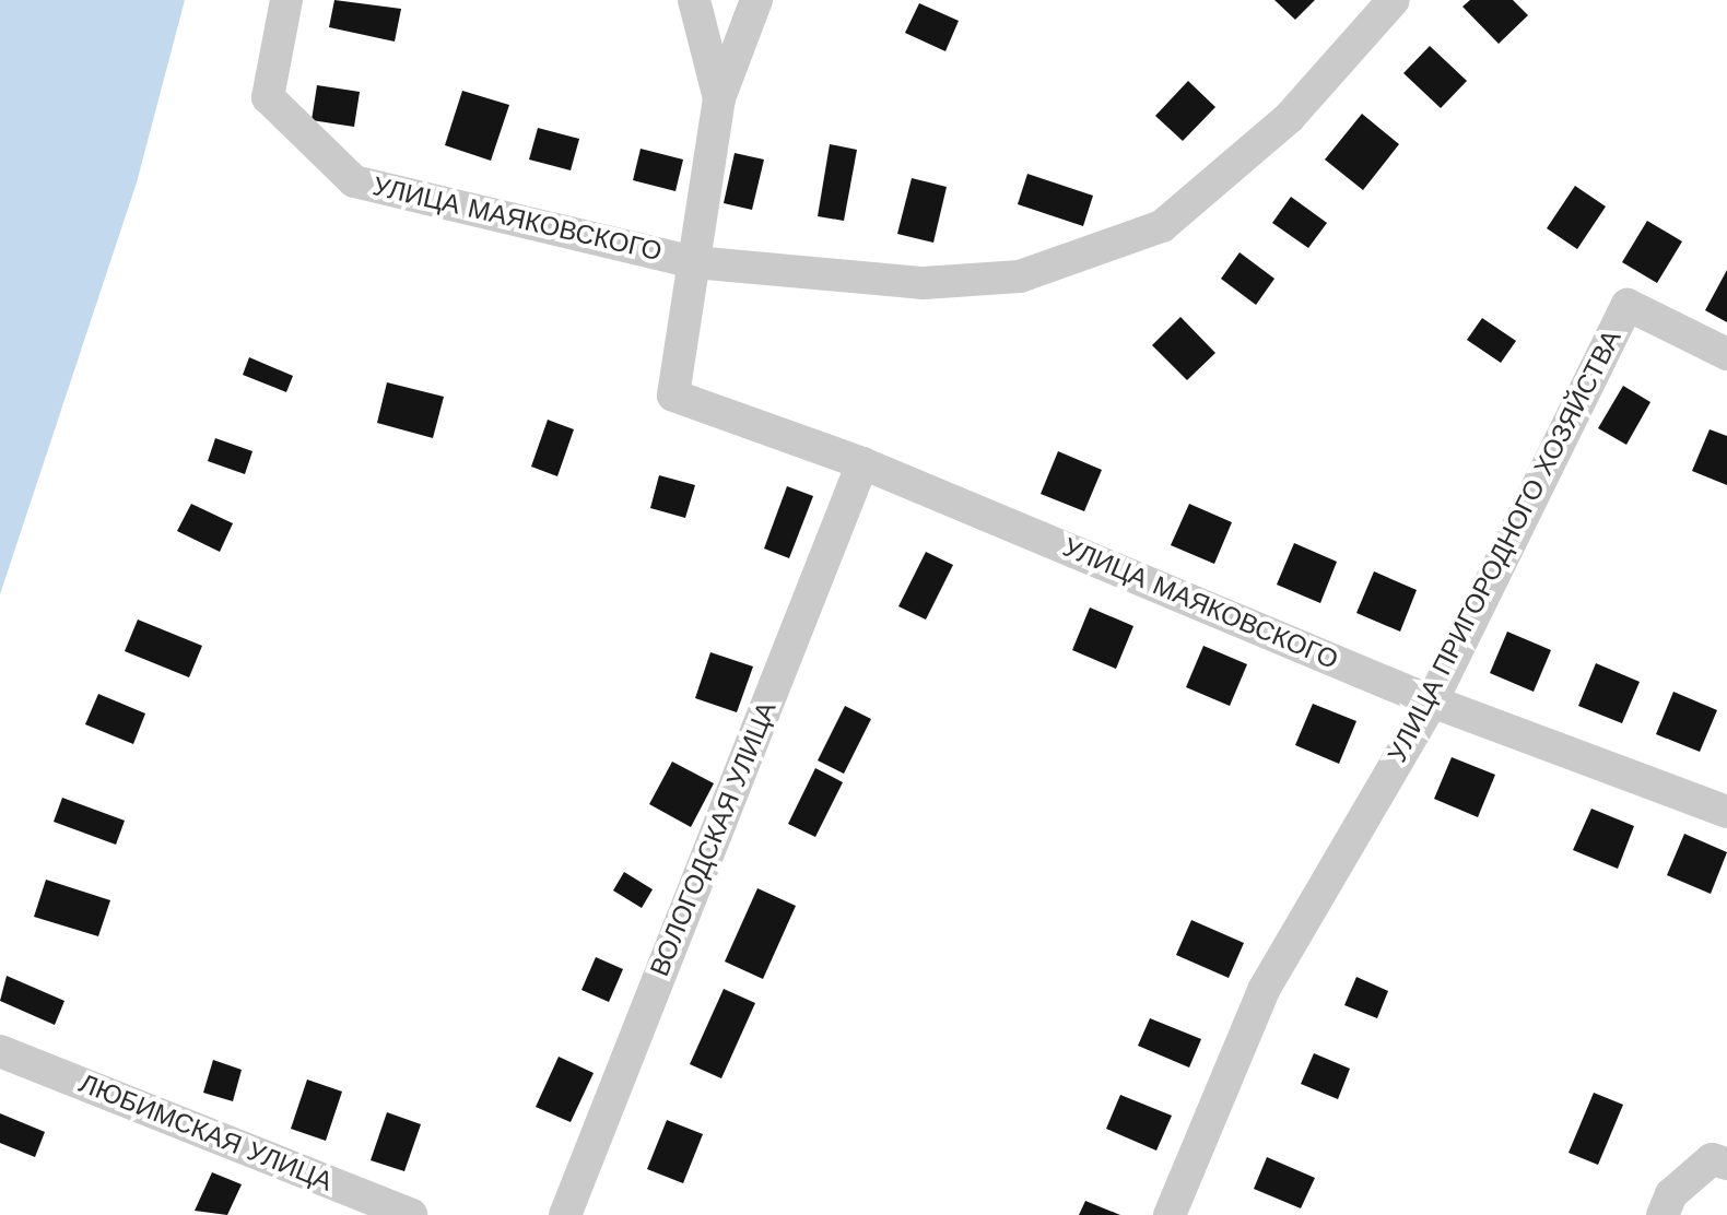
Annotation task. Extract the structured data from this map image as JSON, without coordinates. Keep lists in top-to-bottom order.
{
  "streets": {
    "street": [
      "УЛИЦА МАЯКОВСКОГО",
      "УЛИЦА ПРИГОРОДНОГО ХОЗЯЙСТВА",
      "ВОЛОГОДСКАЯ УЛИЦА",
      "ЛЮБИМСКАЯ УЛИЦА"
    ]
  },
  "crossings": [
    ["УЛИЦА МАЯКОВСКОГО", "УЛИЦА ПРИГОРОДНОГО ХОЗЯЙСТВА"],
    ["УЛИЦА МАЯКОВСКОГО", "ВОЛОГОДСКАЯ УЛИЦА"]
  ]
}
